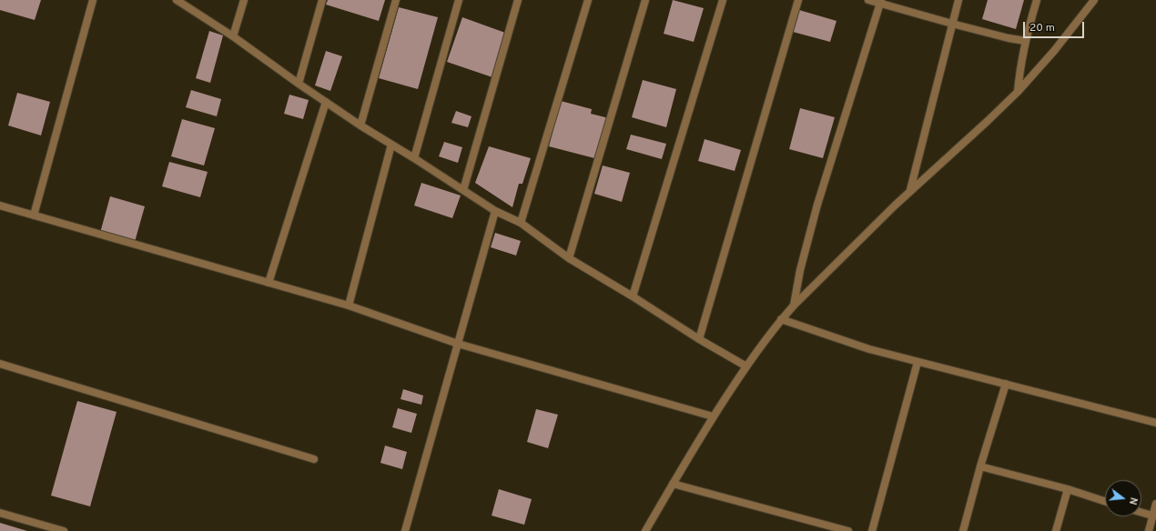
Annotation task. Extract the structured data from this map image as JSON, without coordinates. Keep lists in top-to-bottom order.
{
  "scale_bar": "20 m",
  "north": "right"
}
